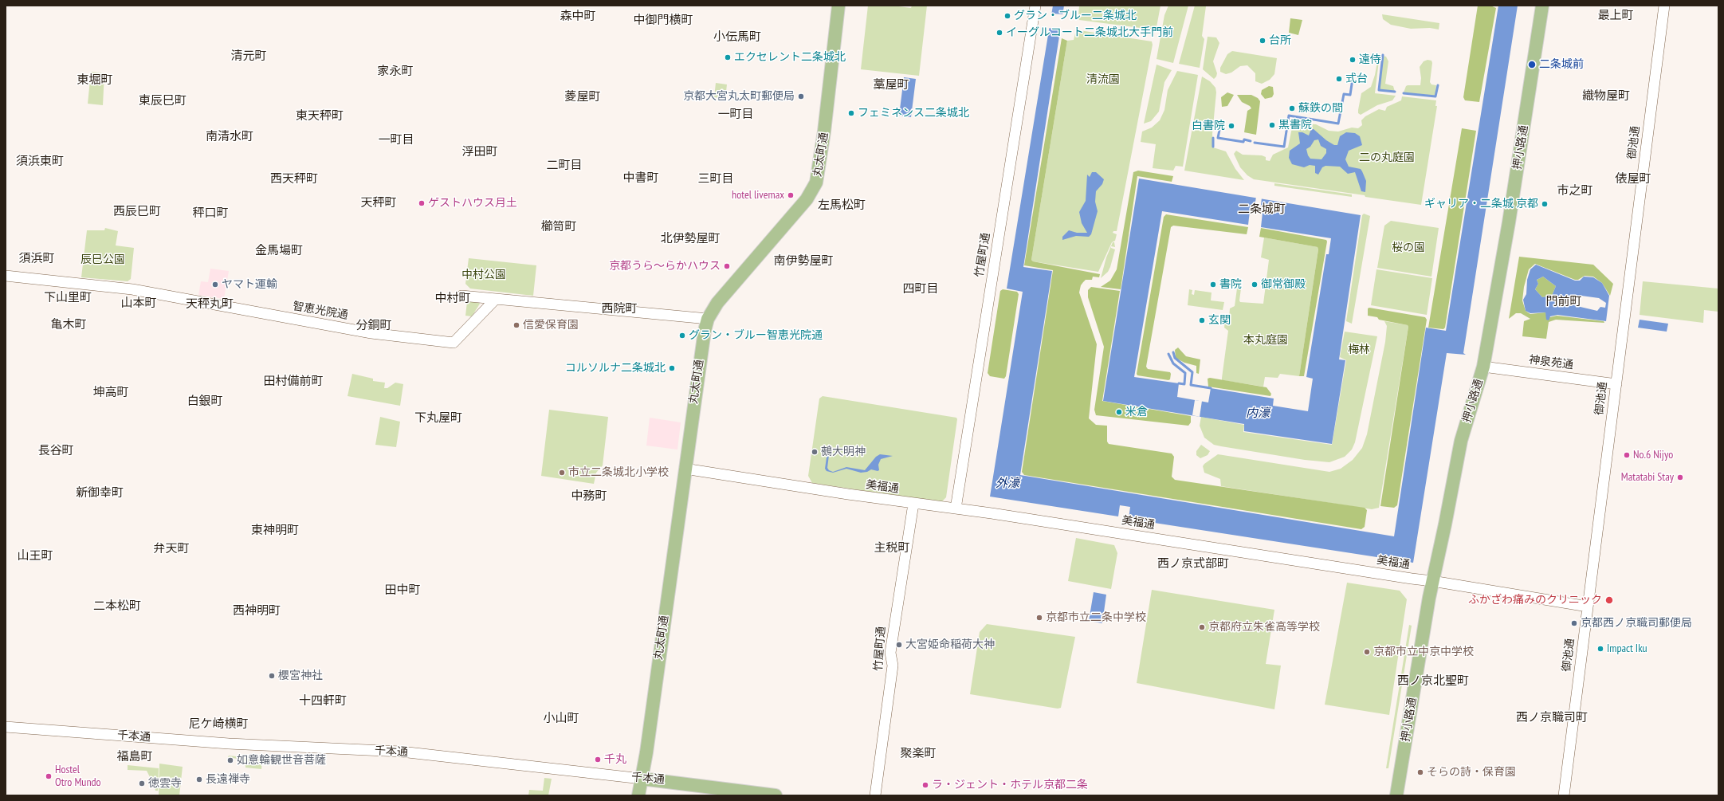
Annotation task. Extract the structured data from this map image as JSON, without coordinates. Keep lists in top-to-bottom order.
{
  "streets": {
    "main road": ["押小路通", "丸太町通", "千本通"],
    "street": [
      "御池通",
      "竹屋町通",
      "智恵光院通",
      "神泉苑通",
      "美福通"
    ]
  },
  "crossings": [
    ["御池通", "神泉苑通"],
    ["御池通", "美福通"],
    ["押小路通", "神泉苑通"],
    ["押小路通", "美福通"],
    ["丸太町通", "美福通"],
    ["丸太町通", "千本通"],
    ["竹屋町通", "美福通"]
  ],
  "districts": [
    "最上町",
    "森中町",
    "中御門横町",
    "小伝馬町",
    "清元町",
    "家永町",
    "東堀町",
    "藁屋町",
    "織物屋町",
    "菱屋町",
    "東辰巳町",
    "一町目",
    "東天秤町",
    "南清水町",
    "一町目",
    "浮田町",
    "須浜東町",
    "二町目",
    "中書町",
    "西天秤町",
    "三町目",
    "俵屋町",
    "市之町",
    "天秤町",
    "左馬松町",
    "二条城町",
    "西辰巳町",
    "秤口町",
    "櫛笥町",
    "北伊勢屋町",
    "金馬場町",
    "須浜町",
    "南伊勢屋町",
    "四町目",
    "下山里町",
    "中村町",
    "門前町",
    "山本町",
    "天秤丸町",
    "西院町",
    "亀木町",
    "分銅町",
    "田村備前町",
    "坤高町",
    "白銀町",
    "下丸屋町",
    "長谷町",
    "新御幸町",
    "中務町",
    "東神明町",
    "主税町",
    "弁天町",
    "山王町",
    "西ノ京式部町",
    "田中町",
    "二本松町",
    "西神明町",
    "西ノ京北聖町",
    "十四軒町",
    "西ノ京職司町",
    "小山町",
    "尼ケ崎横町",
    "聚楽町",
    "福島町"
  ],
  "water": ["内濠", "外濠"],
  "parks": [
    "清流園",
    "二の丸庭園",
    "桜の園",
    "辰巳公園",
    "中村公園",
    "本丸庭園",
    "梅林"
  ],
  "places": [
    "グラン・ブルー二条城北",
    "イーグルコート二条城北大手門前",
    "台所",
    "エクセレント二条城北",
    "遠侍",
    "二条城前",
    "式台",
    "京都大宮丸太町郵便局",
    "蘇鉄の間",
    "フェミネンス二条城北",
    "黒書院",
    "白書院",
    "hotel livemax",
    "ゲストハウス月土",
    "ギャリア・二条城 京都",
    "京都うら〜らかハウス",
    "ヤマト運輸",
    "書院",
    "御常御殿",
    "玄関",
    "信愛保育園",
    "グラン・ブルー智恵光院通",
    "コルソルナ二条城北",
    "米倉",
    "鵺大明神",
    "No.6 Nijyo",
    "市立二条城北小学校",
    "Matatabi Stay",
    "ふかざわ痛みのクリニック",
    "京都市立二条中学校",
    "京都西ノ京職司郵便局",
    "京都府立朱雀高等学校",
    "大宮姫命稲荷大神",
    "Impact Iku",
    "京都市立中京中学校",
    "櫻宮神社",
    "千丸",
    "如意輪観世音菩薩",
    "そらの詩・保育園",
    "Hostel Otro Mundo",
    "長遠禅寺",
    "徳雲寺",
    "ラ・ジェント・ホテル京都二条"
  ]
}
